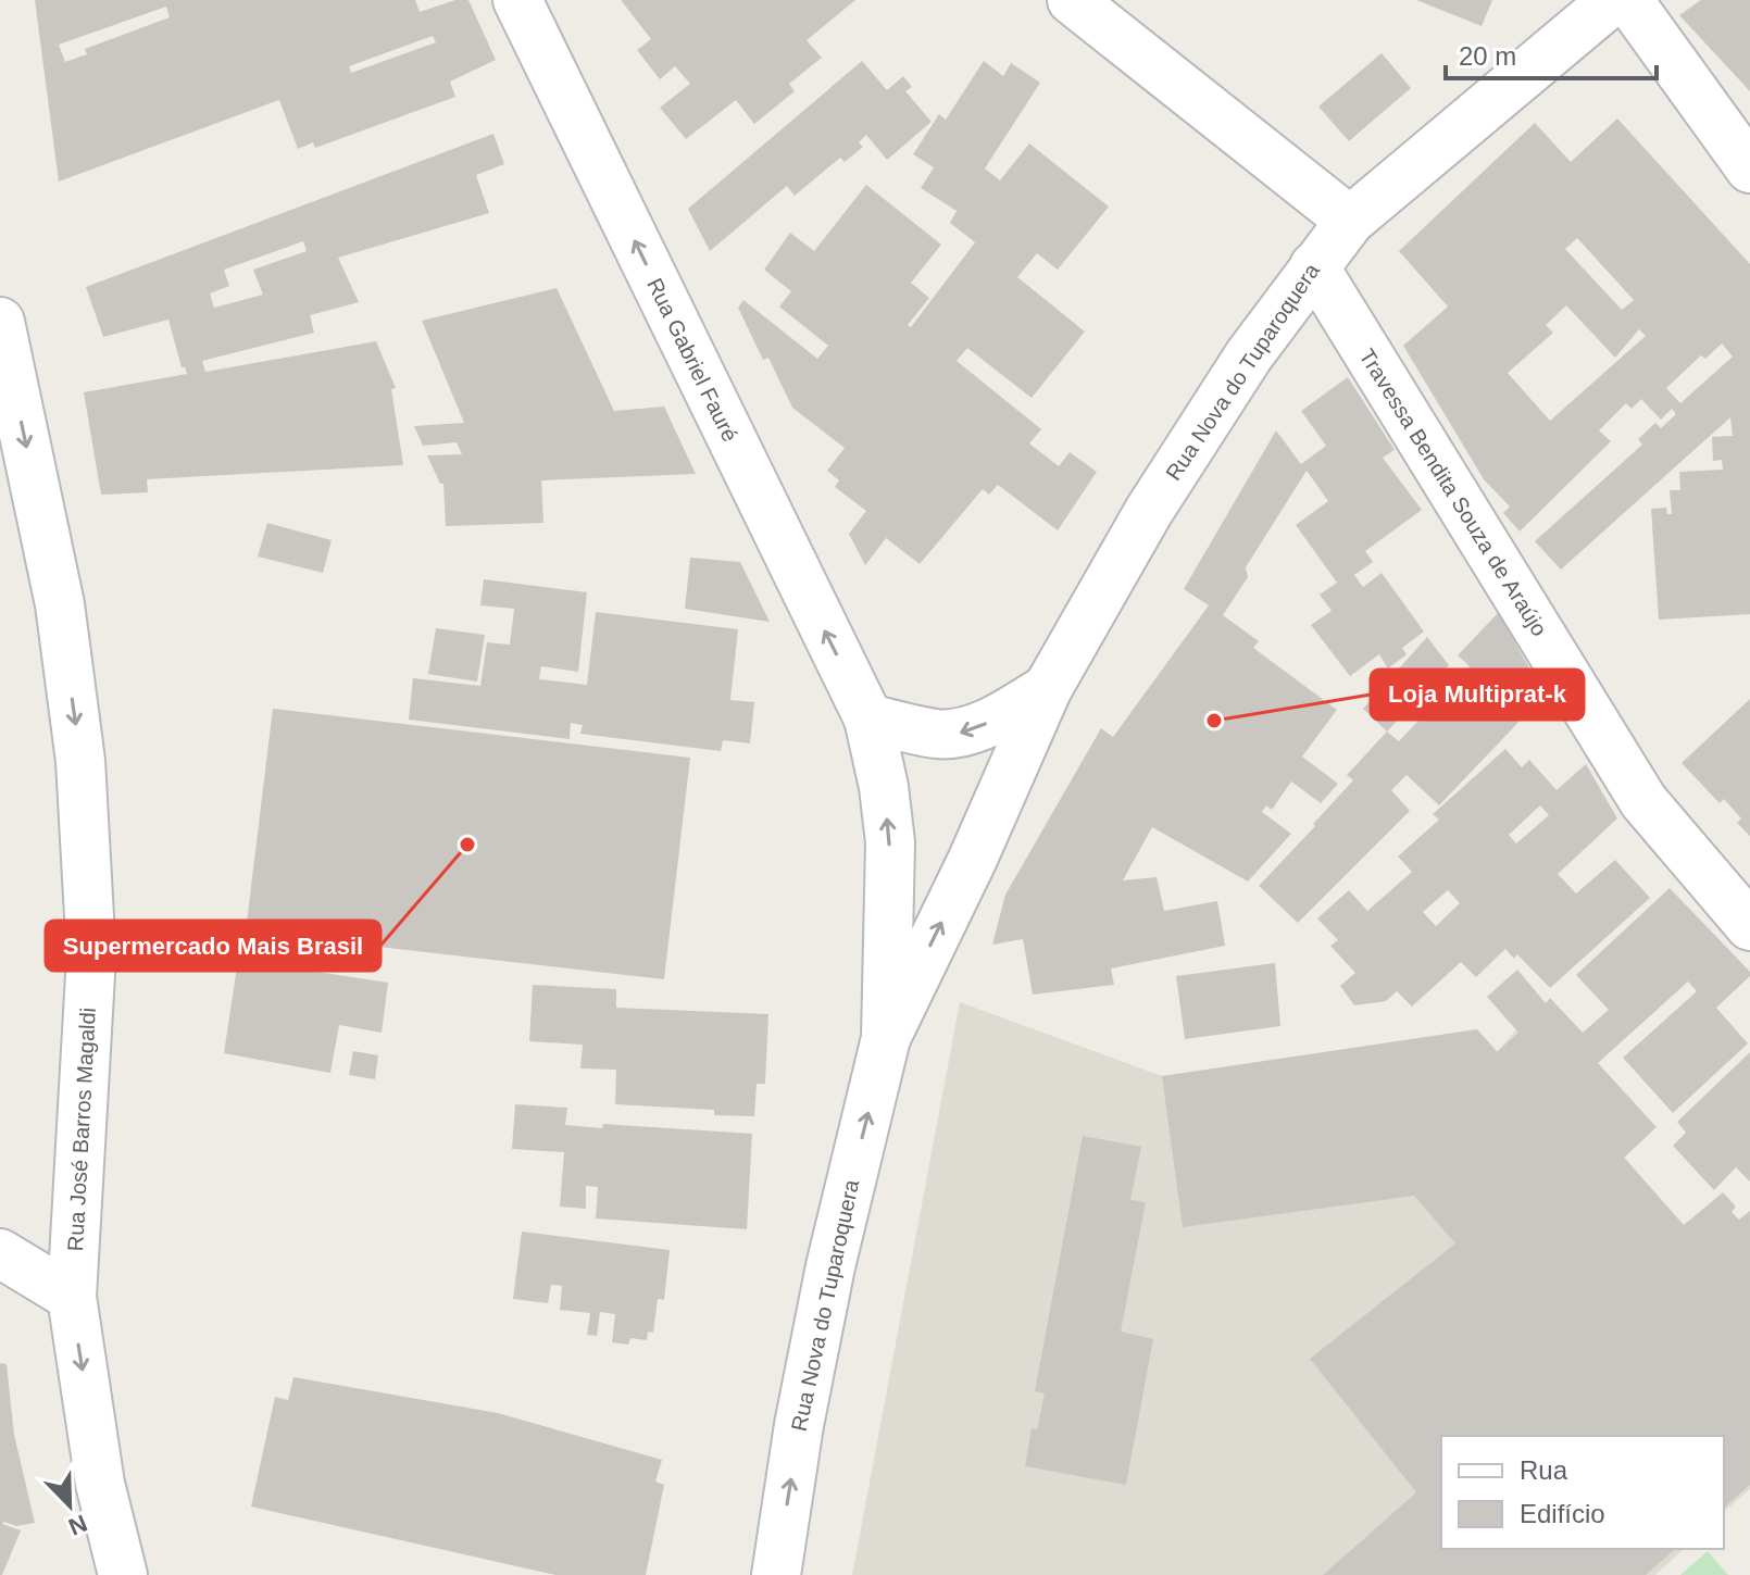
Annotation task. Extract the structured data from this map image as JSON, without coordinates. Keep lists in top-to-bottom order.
{
  "streets": {
    "street": [
      "Rua Gabriel Fauré",
      "Rua Nova do Tuparoquera",
      "Travessa Bendita Souza de Araújo",
      "Rua José Barros Magaldi"
    ]
  },
  "crossings": [
    ["Rua Gabriel Fauré", "Rua Nova do Tuparoquera"],
    ["Rua Nova do Tuparoquera", "Travessa Bendita Souza de Araújo"]
  ],
  "one_way": ["Rua Gabriel Fauré", "Rua Nova do Tuparoquera", "Rua José Barros Magaldi"],
  "places": ["Loja Multiprat-k", "Supermercado Mais Brasil"],
  "legend": ["Rua", "Edifício"],
  "scale_bar": "20 m",
  "north": "bottom right"
}
